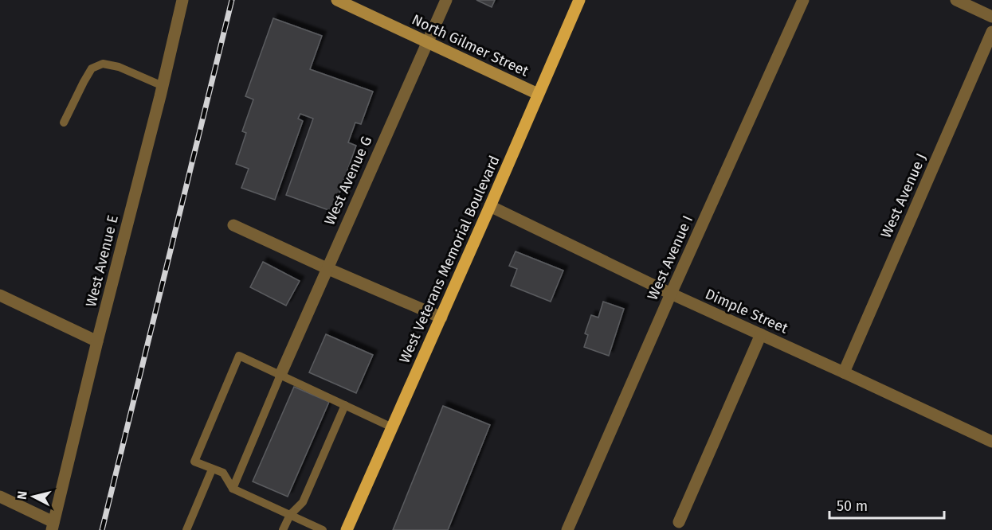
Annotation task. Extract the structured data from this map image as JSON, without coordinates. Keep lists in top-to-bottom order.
{
  "streets": {
    "main road": ["West Veterans Memorial Boulevard"],
    "street": [
      "North Gilmer Street",
      "West Avenue G",
      "West Avenue J",
      "West Avenue I",
      "West Avenue E",
      "Dimple Street"
    ]
  },
  "crossings": [
    ["North Gilmer Street", "West Avenue G"],
    ["North Gilmer Street", "West Veterans Memorial Boulevard"],
    ["West Avenue J", "Dimple Street"],
    ["West Avenue I", "Dimple Street"],
    ["West Veterans Memorial Boulevard", "Dimple Street"]
  ],
  "scale_bar": "50 m",
  "north": "left"
}
